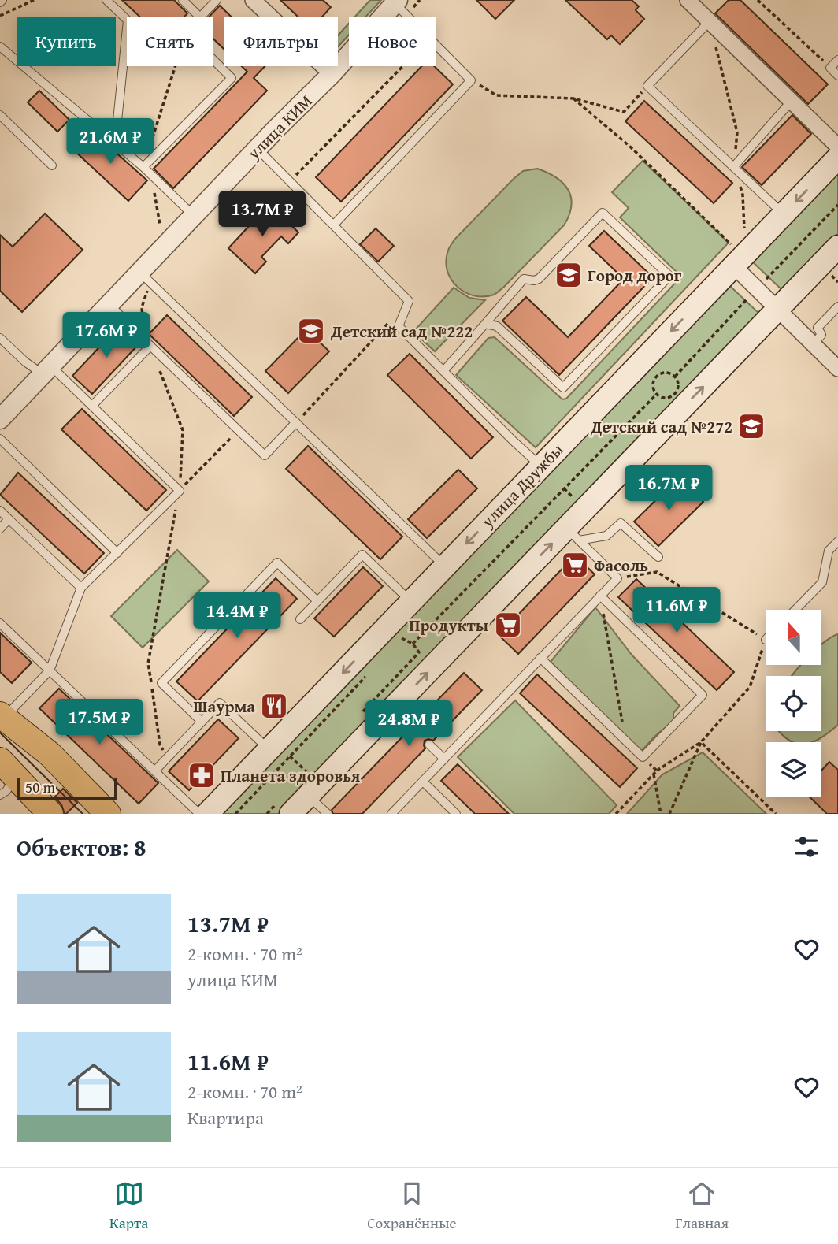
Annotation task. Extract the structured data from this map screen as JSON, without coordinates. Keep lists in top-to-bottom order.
{
  "streets": {
    "main road": ["улица Дружбы"],
    "street": ["улица КИМ"]
  },
  "places": {
    "school or university": ["Город дорог", "Детский сад №222", "Детский сад №272"],
    "supermarket": ["Фасоль", "Продукты"],
    "restaurant": ["Шаурма"],
    "pharmacy": ["Планета здоровья"]
  },
  "scale_bar": "50 m",
  "north": "top",
  "page": {
    "chip": [
      "Купить",
      "Снять",
      "Фильтры",
      "Новое"
    ],
    "price": [
      "21.6M ₽",
      "13.7M ₽",
      "17.6M ₽",
      "16.7M ₽",
      "11.6M ₽",
      "14.4M ₽",
      "17.5M ₽",
      "24.8M ₽"
    ],
    "scale": "50 m",
    "heading": "Объектов: 8",
    "list": [
      {
        "name": "13.7M ₽",
        "note": "2-комн. · 70 m² · улица КИМ"
      },
      {
        "name": "11.6M ₽",
        "note": "2-комн. · 70 m² · Квартира"
      }
    ],
    "tabs": ["Карта", "Сохранённые", "Главная"]
  }
}
